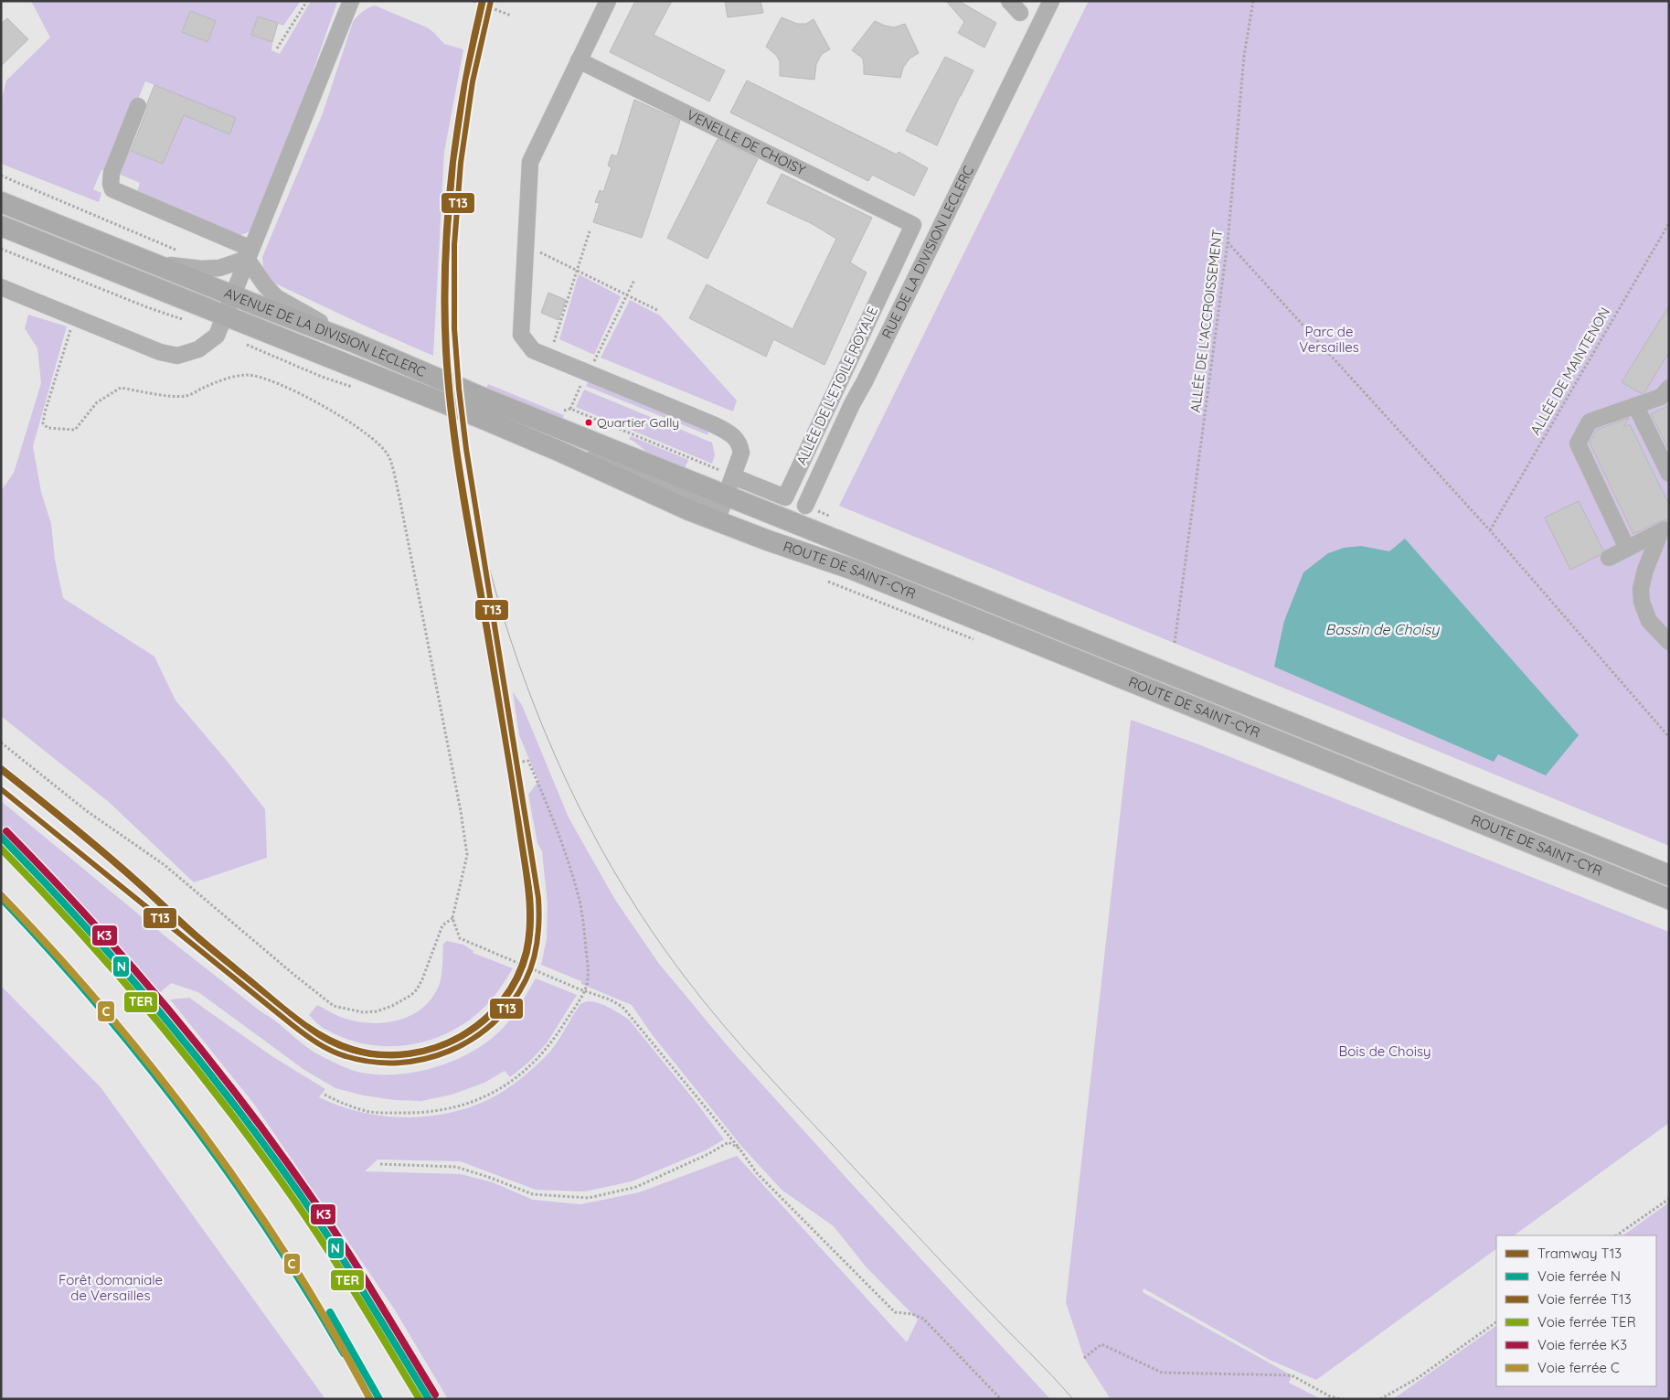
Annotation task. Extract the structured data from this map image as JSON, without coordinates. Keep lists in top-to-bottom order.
{
  "streets": {
    "main road": ["AVENUE DE LA DIVISION LECLERC", "ROUTE DE SAINT-CYR"],
    "street": ["VENELLE DE CHOISY", "RUE DE LA DIVISION LECLERC", "ALLÉE DE L'ETOILE ROYALE"],
    "path": ["ALLÉE DE L'ACCROISSEMENT", "ALLÉE DE MAINTENON"]
  },
  "crossings": [
    ["VENELLE DE CHOISY", "ALLÉE DE L'ETOILE ROYALE"],
    ["AVENUE DE LA DIVISION LECLERC", "ALLÉE DE L'ETOILE ROYALE"],
    ["AVENUE DE LA DIVISION LECLERC", "ROUTE DE SAINT-CYR"],
    ["ALLÉE DE L'ETOILE ROYALE", "ROUTE DE SAINT-CYR"]
  ],
  "water": ["Bassin de Choisy"],
  "parks": ["Parc de Versailles", "Bois de Choisy", "Forêt domaniale de Versailles"],
  "places": ["Quartier Gally"],
  "lines": [
    "tram line T13",
    "rail line T13",
    "rail line K3",
    "rail line N",
    "rail line TER",
    "rail line C"
  ],
  "legend": [
    "Tramway T13",
    "Voie ferrée N",
    "Voie ferrée T13",
    "Voie ferrée TER",
    "Voie ferrée K3",
    "Voie ferrée C"
  ]
}
